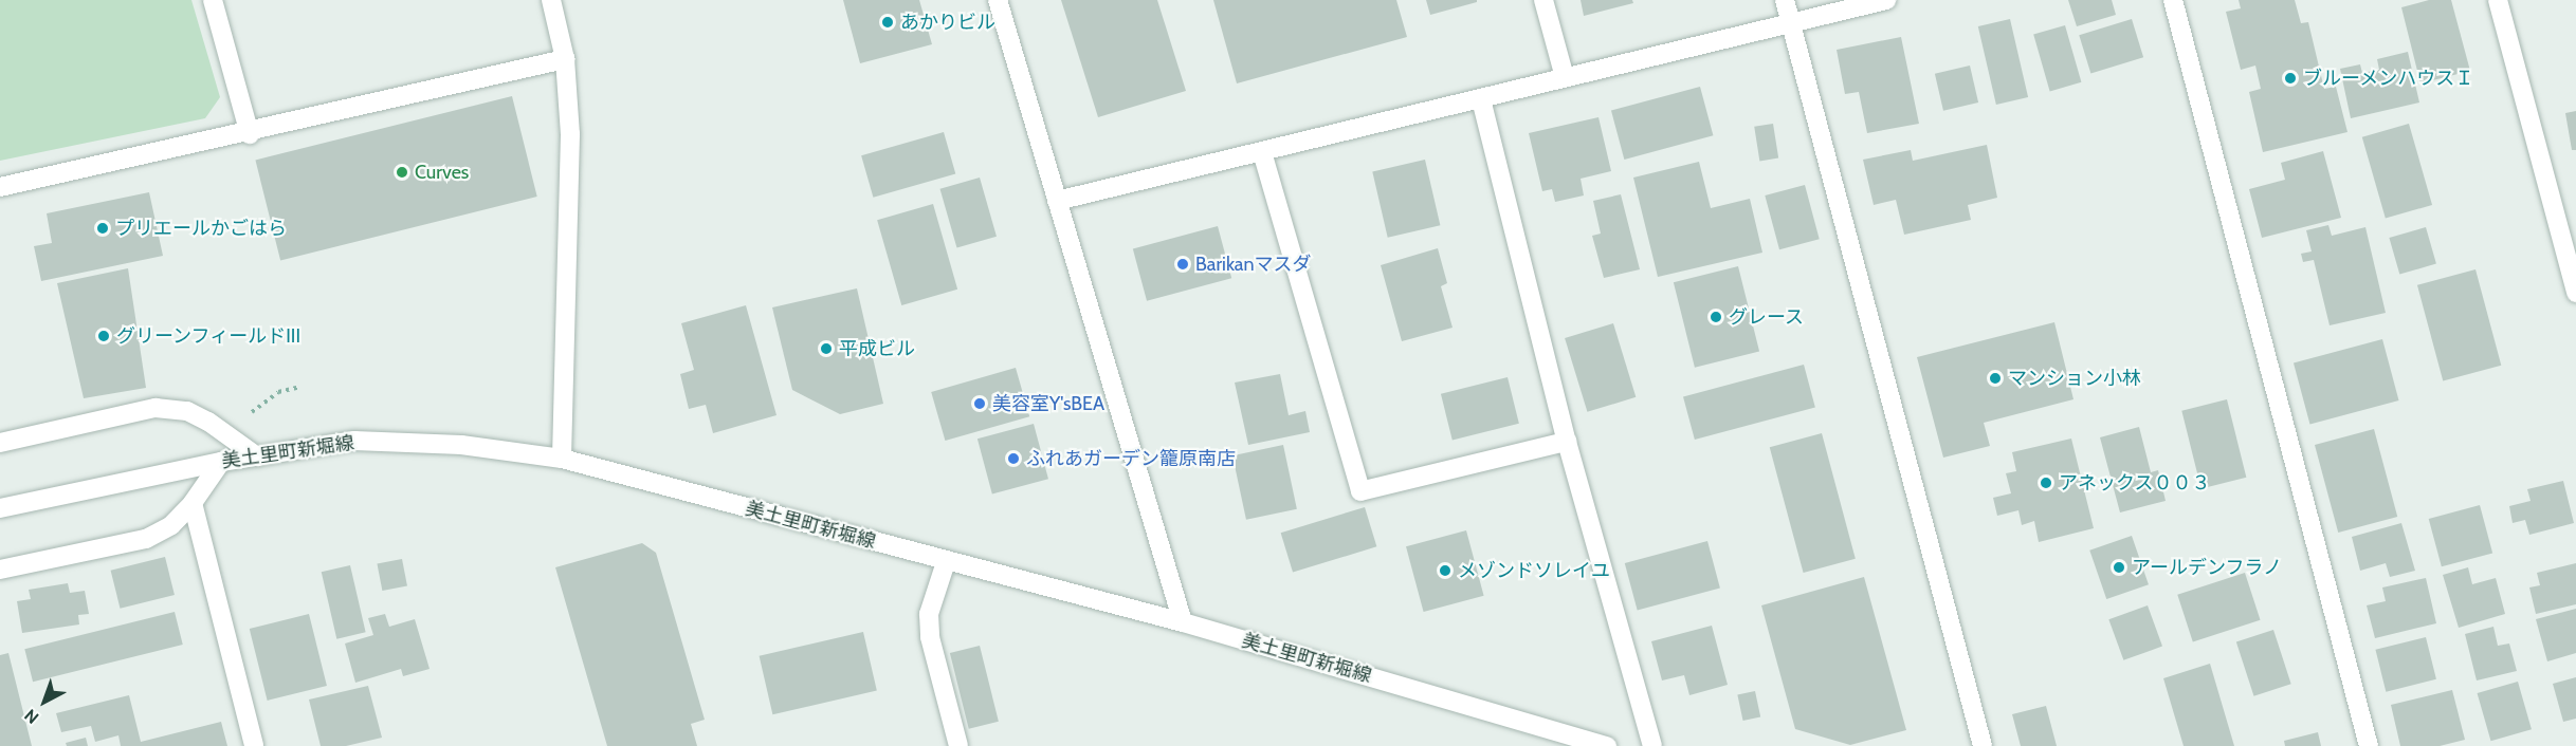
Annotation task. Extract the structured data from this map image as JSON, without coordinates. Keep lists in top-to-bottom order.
{
  "streets": {
    "street": ["美土里町新堀線"]
  },
  "places": [
    "あかりビル",
    "ブルーメンハウスＩ",
    "Curves",
    "プリエールかごはら",
    "Barikanマスダ",
    "グレース",
    "グリーンフィールドIII",
    "平成ビル",
    "マンション小林",
    "美容室Y'sBEA",
    "ふれあガーデン籠原南店",
    "アネックス００３",
    "アールデンフラノ",
    "メゾンドソレイユ"
  ],
  "north": "bottom left"
}
